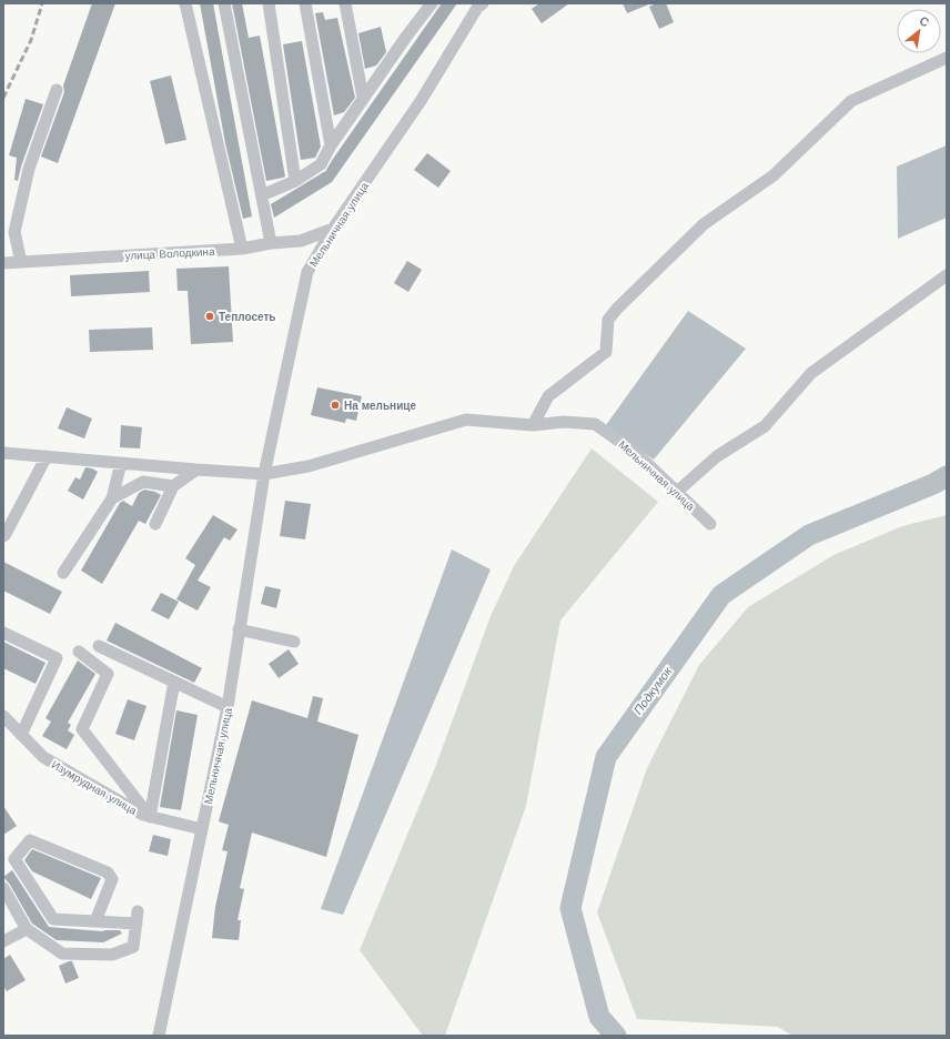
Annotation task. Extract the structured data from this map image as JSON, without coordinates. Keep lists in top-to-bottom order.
{
  "streets": {
    "street": ["Мельничная улица", "улица Володкина", "Изумрудная улица"]
  },
  "crossings": [
    ["Мельничная улица", "улица Володкина"],
    ["Мельничная улица", "Изумрудная улица"]
  ],
  "water": ["Подкумок"],
  "places": ["Теплосеть", "На мельнице"],
  "north": "top right"
}
